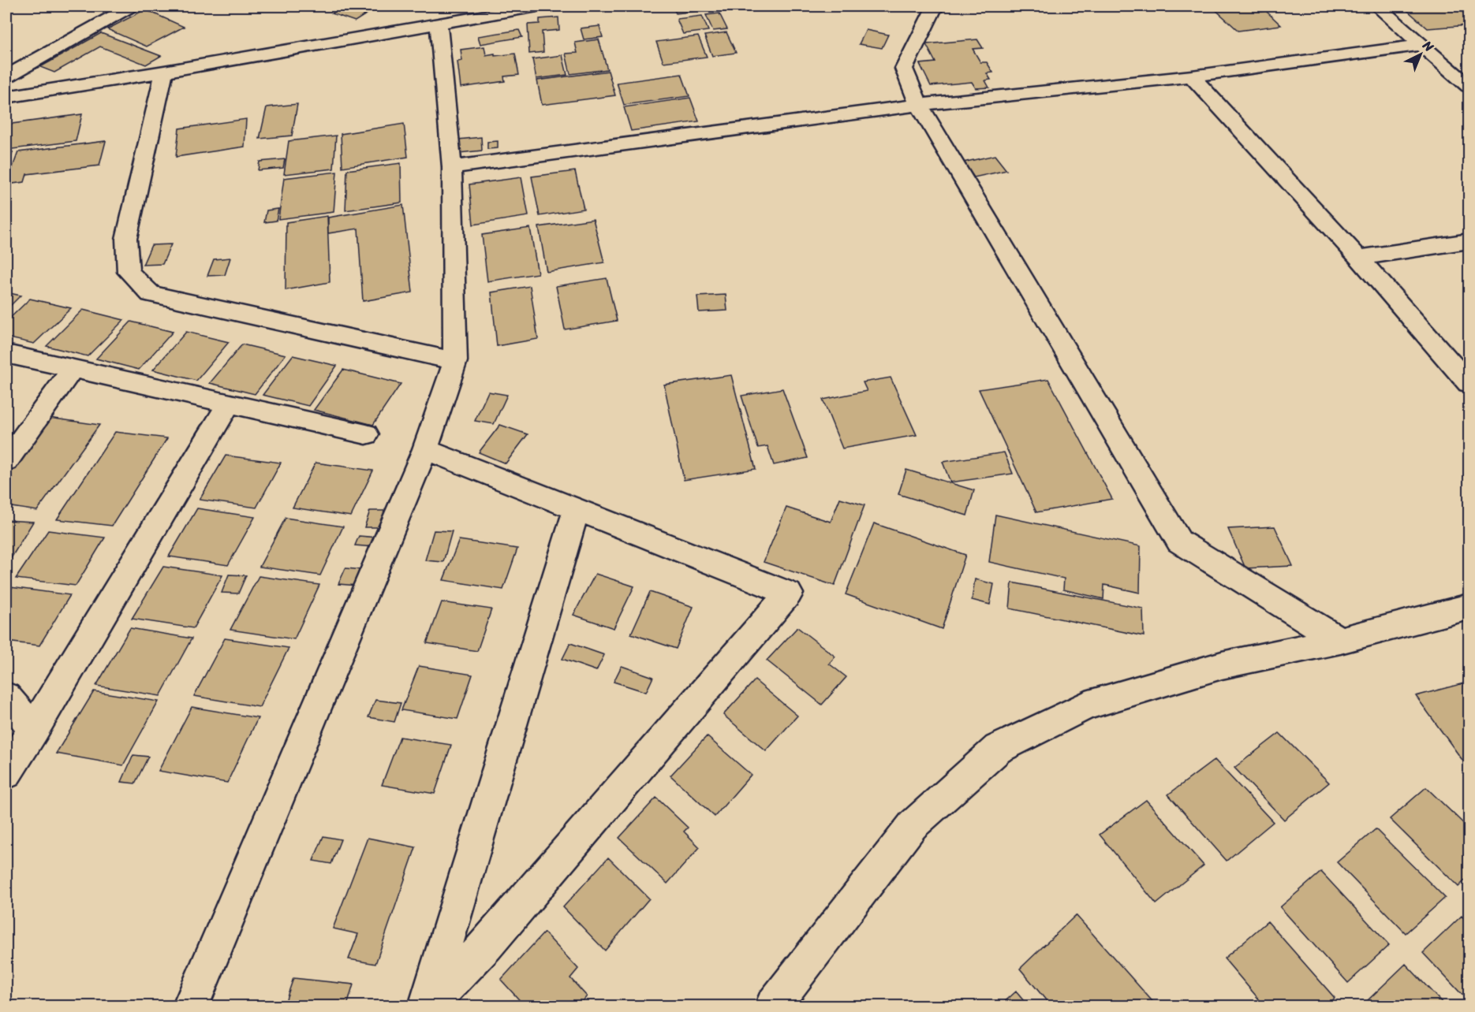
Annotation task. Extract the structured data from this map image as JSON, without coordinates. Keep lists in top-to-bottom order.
{
  "north": "top right"
}
